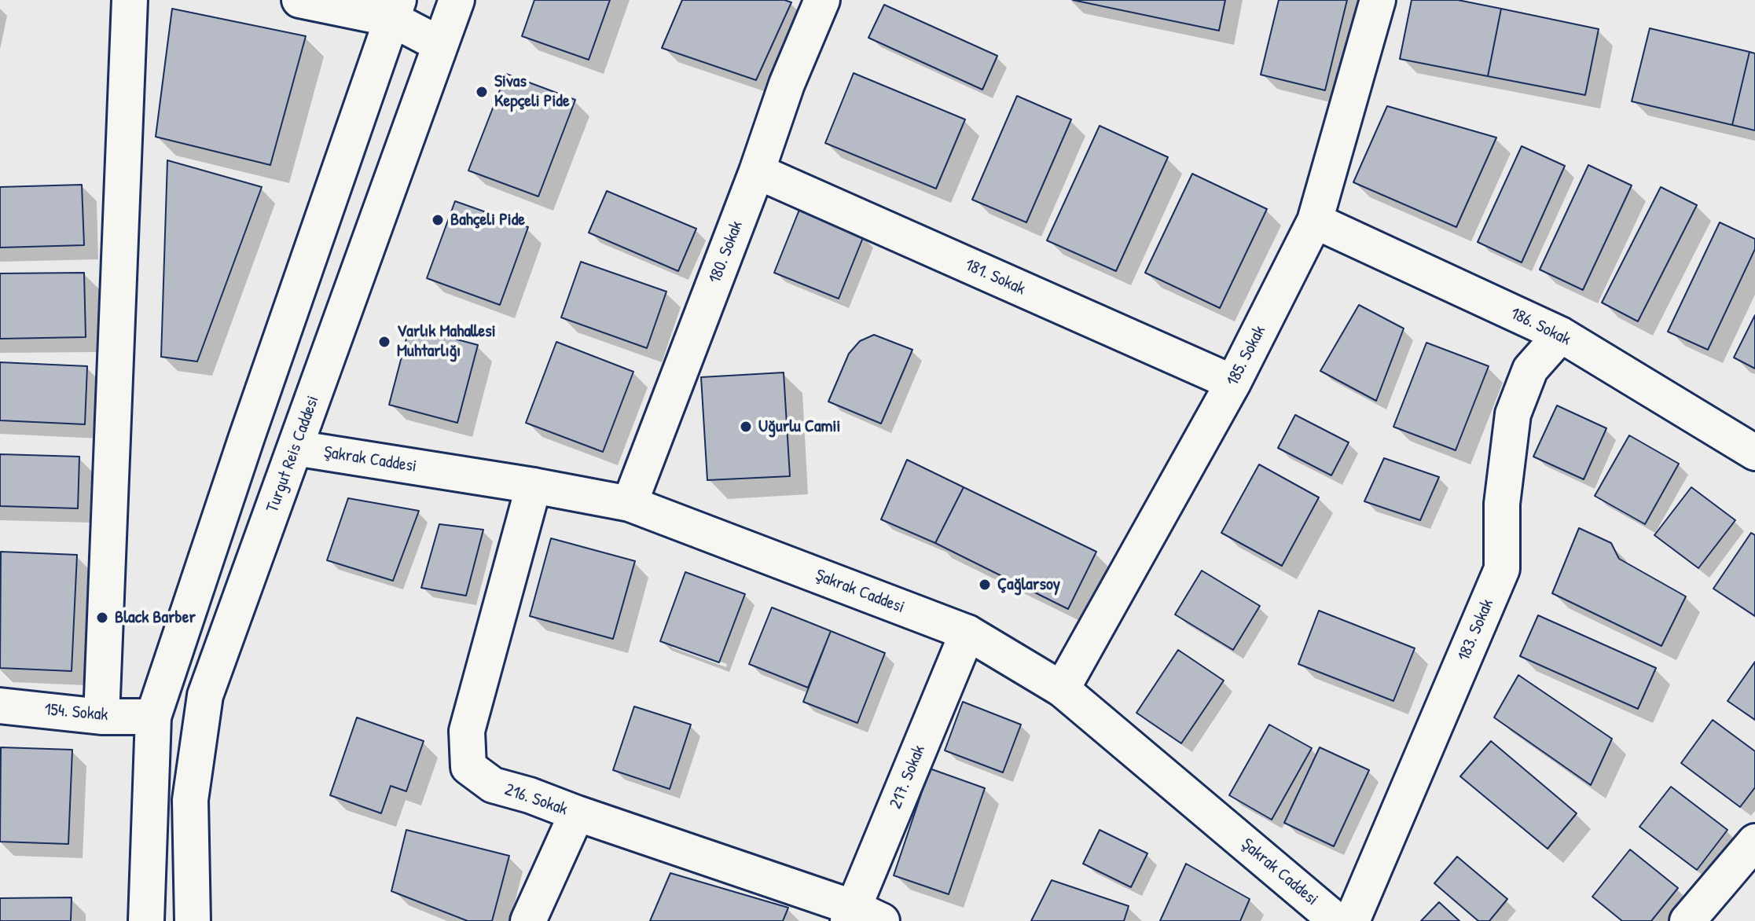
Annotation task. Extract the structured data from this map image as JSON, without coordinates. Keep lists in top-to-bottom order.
{
  "streets": {
    "street": [
      "180. Sokak",
      "181. Sokak",
      "186. Sokak",
      "185. Sokak",
      "Turgut Reis Caddesi",
      "Şakrak Caddesi",
      "183. Sokak",
      "154. Sokak",
      "217. Sokak",
      "216. Sokak"
    ]
  },
  "crossings": [
    ["180. Sokak", "181. Sokak"],
    ["180. Sokak", "Şakrak Caddesi"],
    ["181. Sokak", "185. Sokak"],
    ["186. Sokak", "185. Sokak"],
    ["186. Sokak", "183. Sokak"],
    ["185. Sokak", "Şakrak Caddesi"],
    ["Turgut Reis Caddesi", "Şakrak Caddesi"],
    ["Şakrak Caddesi", "217. Sokak"],
    ["Şakrak Caddesi", "216. Sokak"],
    ["217. Sokak", "216. Sokak"]
  ],
  "places": [
    "Sivas Kepçeli Pide",
    "Bahçeli Pide",
    "Varlık Mahallesi Muhtarlığı",
    "Uğurlu Camii",
    "Çağlarsoy",
    "Black Barber"
  ]
}
